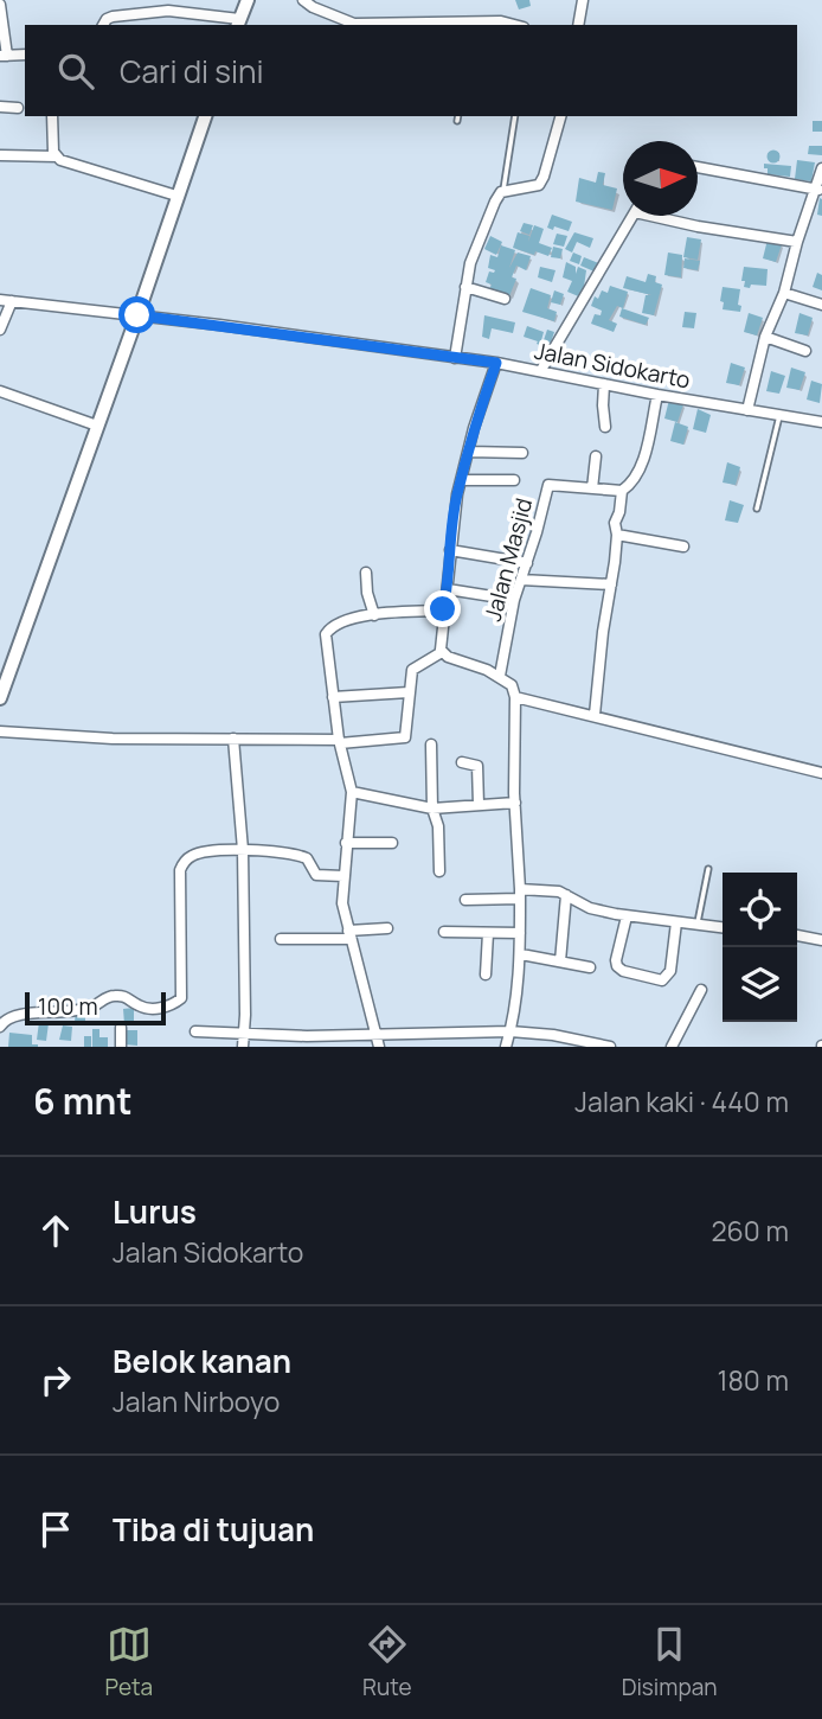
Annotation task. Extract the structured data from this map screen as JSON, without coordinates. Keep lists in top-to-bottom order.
{
  "streets": {
    "street": ["Jalan Sidokarto", "Jalan Masjid"]
  },
  "scale_bar": "100 m",
  "north": "right",
  "page": {
    "search": "Cari di sini",
    "scale": "100 m",
    "heading": ["6 mnt", "Jalan kaki · 440 m"],
    "list": [
      ["Lurus", "Jalan Sidokarto", "260 m"],
      ["Belok kanan", "Jalan Nirboyo", "180 m"],
      "Tiba di tujuan"
    ],
    "nav": ["Peta", "Rute", "Disimpan"]
  }
}
